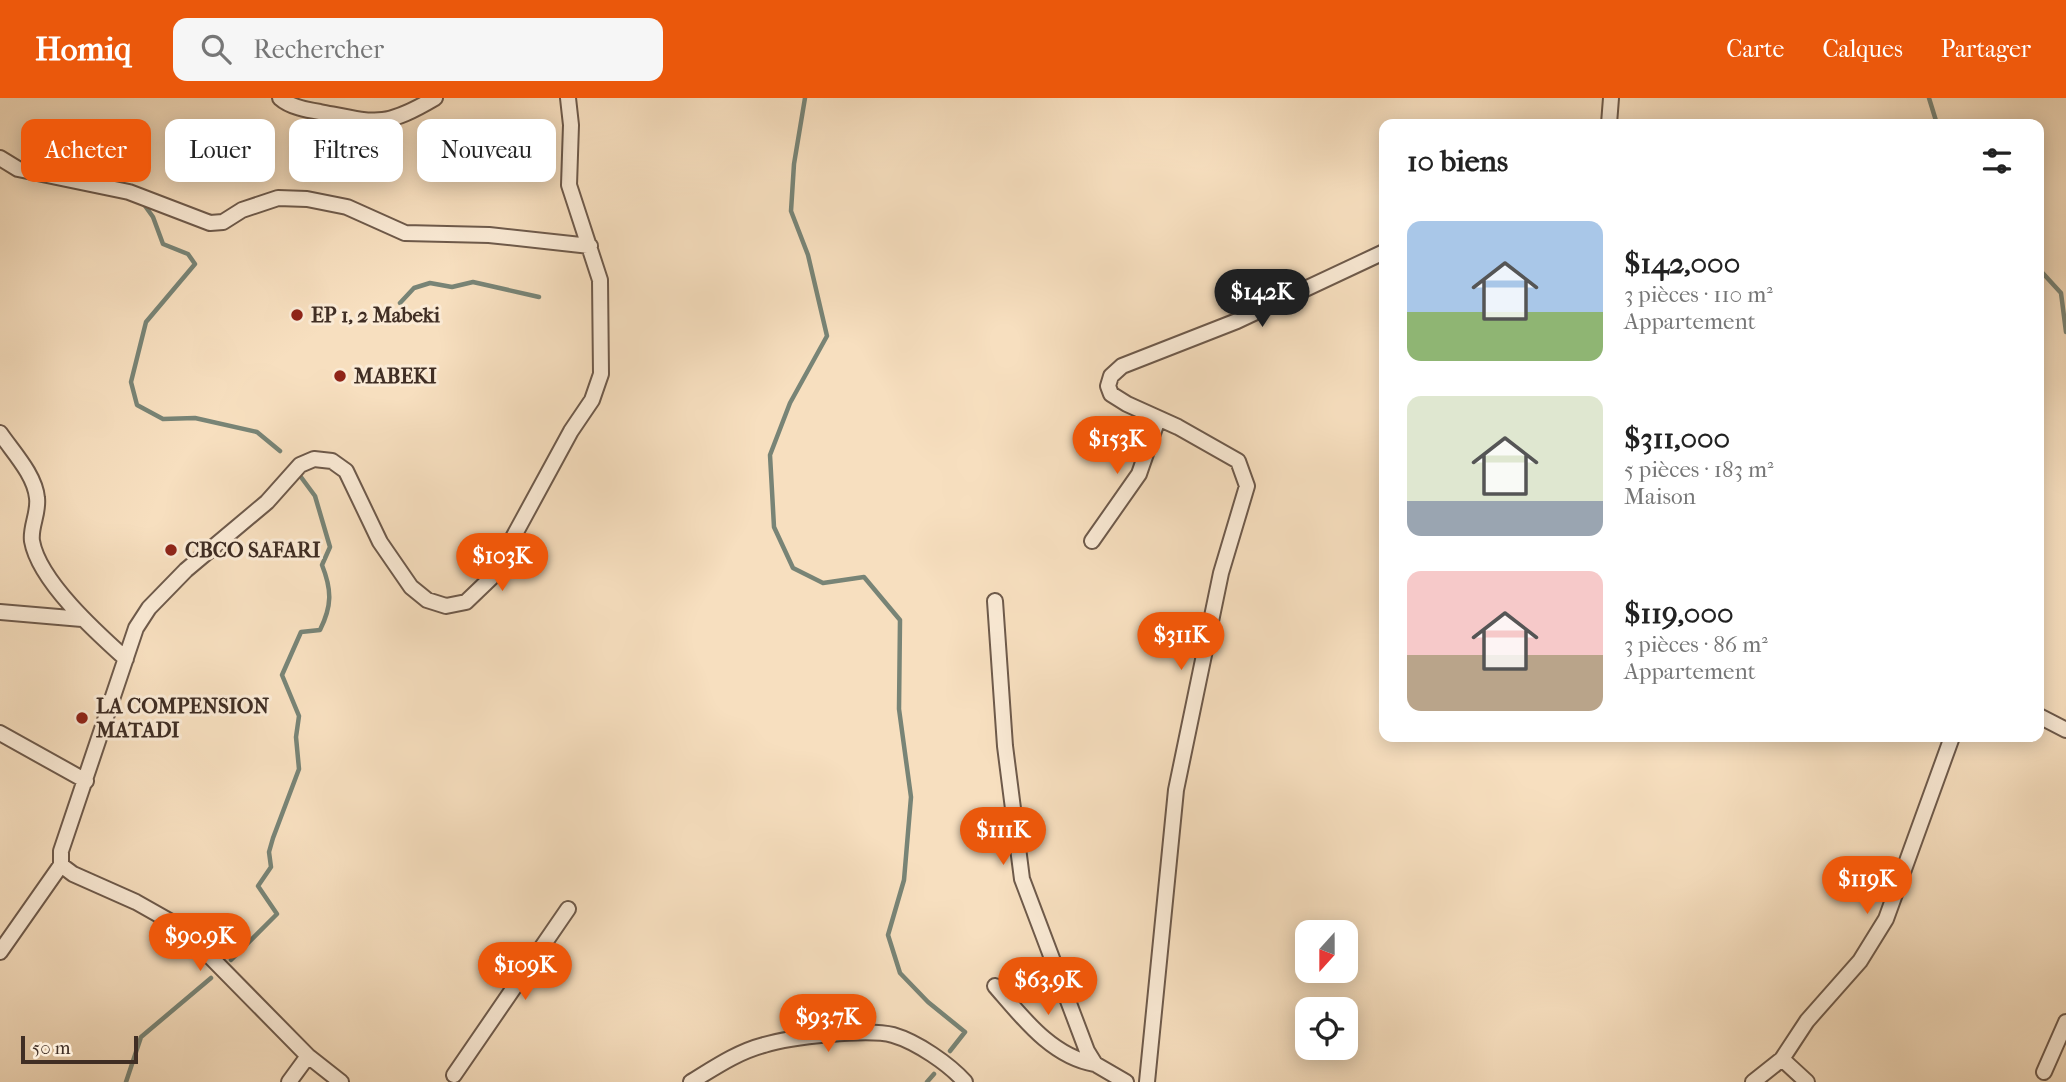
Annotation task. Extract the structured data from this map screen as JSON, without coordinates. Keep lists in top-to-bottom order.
{
  "places": [
    "EP 1, 2 Mabeki",
    "MABEKI",
    "CBCO SAFARI",
    "LA COMPENSION MATADI"
  ],
  "scale_bar": "50 m",
  "north": "bottom",
  "page": {
    "header": "Homiq",
    "search": "Rechercher",
    "nav": ["Carte", "Calques", "Partager"],
    "chip": [
      "Acheter",
      "Louer",
      "Filtres",
      "Nouveau"
    ],
    "heading": "10 biens",
    "list": [
      {
        "name": "$142,000",
        "note": "3 pièces · 110 m² · Appartement"
      },
      {
        "name": "$311,000",
        "note": "5 pièces · 183 m² · Maison"
      },
      {
        "name": "$119,000",
        "note": "3 pièces · 86 m² · Appartement"
      }
    ],
    "price": [
      "$142K",
      "$153K",
      "$103K",
      "$311K",
      "$111K",
      "$119K",
      "$90.9K",
      "$109K",
      "$63.9K",
      "$93.7K"
    ],
    "scale": "50 m"
  }
}
